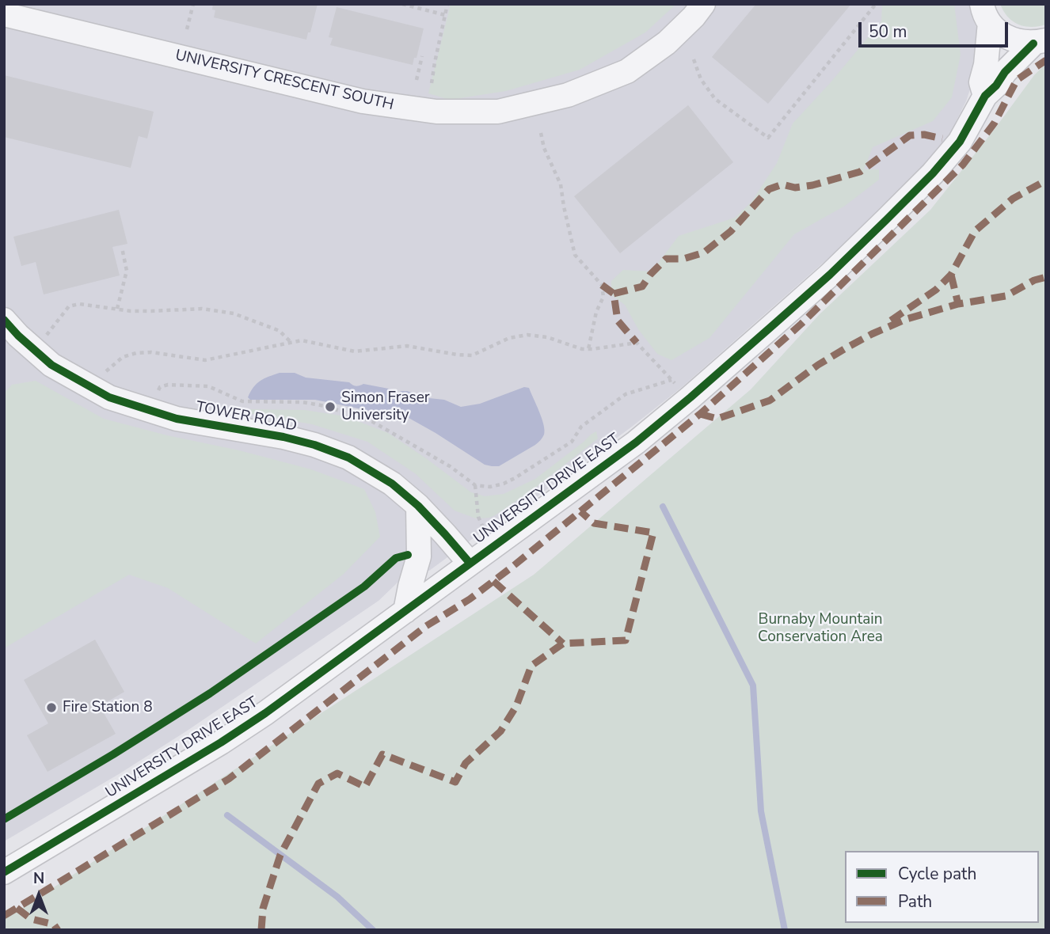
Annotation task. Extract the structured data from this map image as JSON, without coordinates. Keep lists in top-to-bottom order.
{
  "streets": {
    "street": ["UNIVERSITY CRESCENT SOUTH", "TOWER ROAD", "UNIVERSITY DRIVE EAST"]
  },
  "crossings": [
    ["TOWER ROAD", "UNIVERSITY DRIVE EAST"]
  ],
  "parks": ["Burnaby Mountain Conservation Area"],
  "places": ["Simon Fraser University", "Fire Station 8"],
  "legend": ["Cycle path", "Path"],
  "scale_bar": "50 m",
  "north": "top"
}
